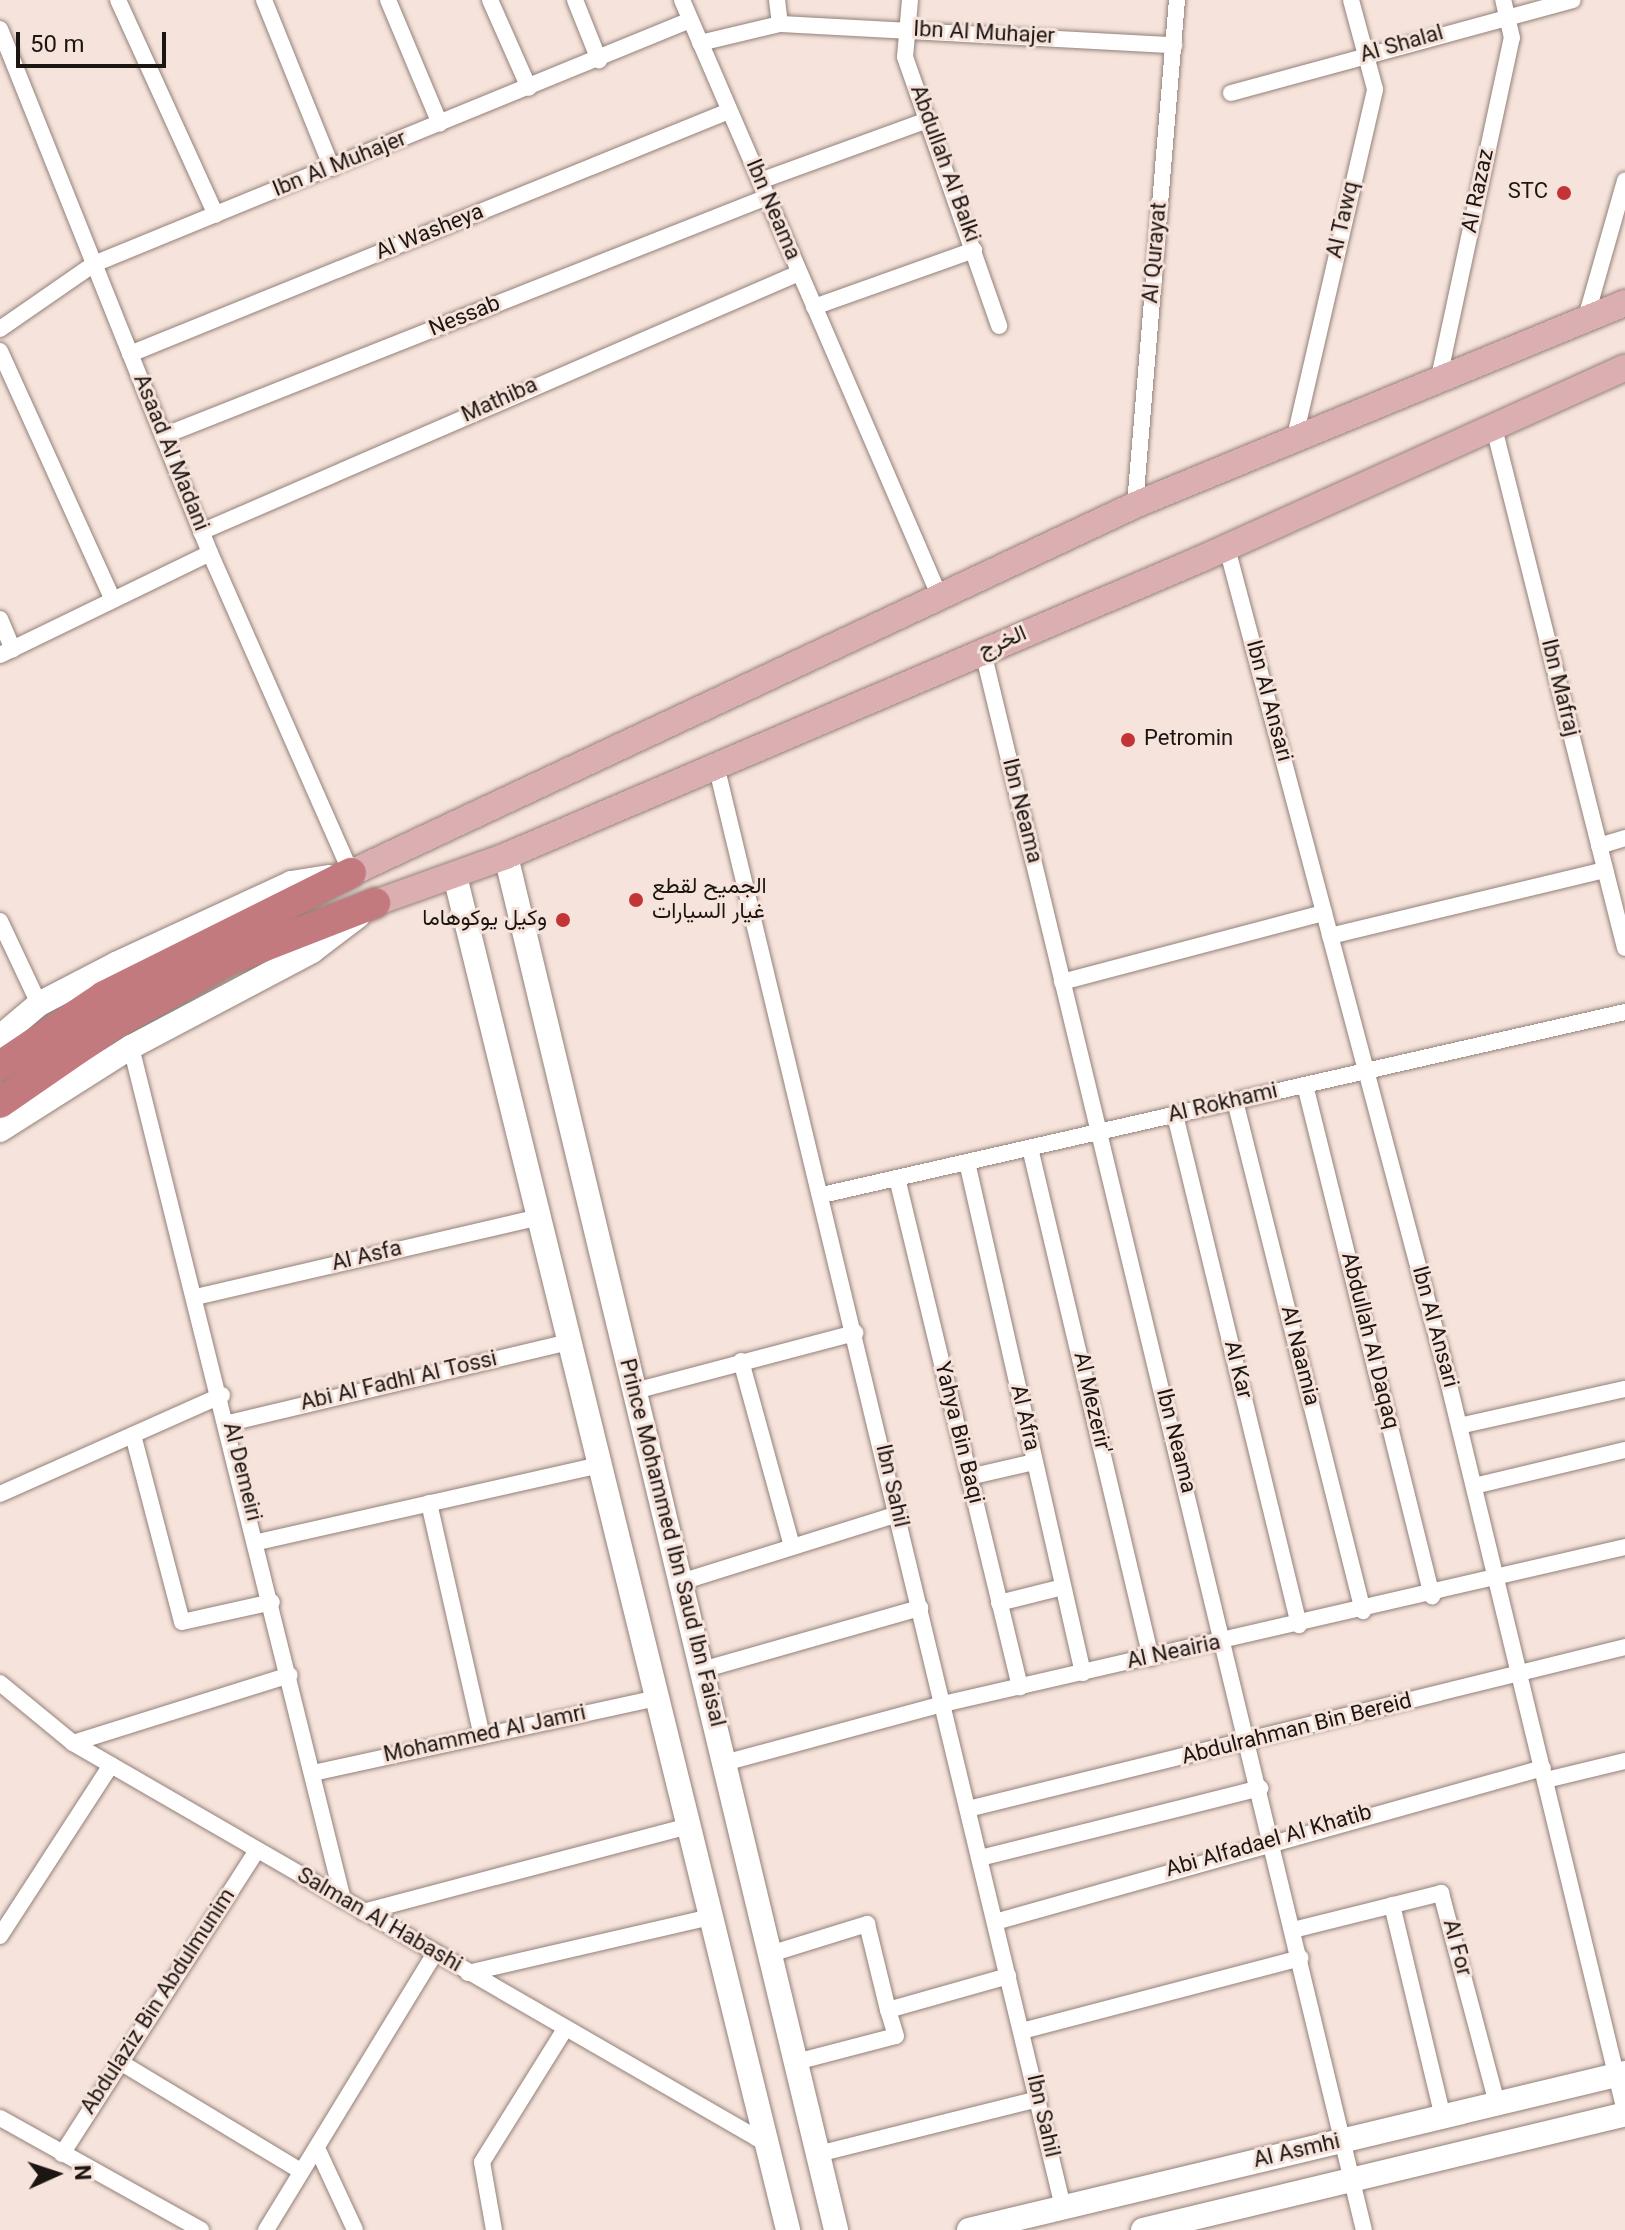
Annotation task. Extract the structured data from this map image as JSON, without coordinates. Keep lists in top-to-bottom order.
{
  "streets": {
    "main road": ["الخرج"],
    "street": [
      "Ibn Al Muhajer",
      "Al Shalal",
      "Abdullah Al Balki",
      "Al Razaz",
      "Ibn Neama",
      "Al Tawq",
      "Al Washeya",
      "Al Qurayat",
      "Nessab",
      "Mathiba",
      "Asaad Al Madani",
      "Ibn Mafraj",
      "Ibn Al Ansari",
      "Al Rokhami",
      "Al Asfa",
      "Abdullah Al Daqaq",
      "Al Naamia",
      "Al Kar",
      "Abi Al Fadhl Al Tossi",
      "Al Mezerir'",
      "Al Afra",
      "Yahya Bin Baqi",
      "Al Demeiri",
      "Ibn Sahil",
      "Prince Mohammed Ibn Saud Ibn Faisal",
      "Al Neairia",
      "Abdulrahman Bin Bereid",
      "Mohammed Al Jamri",
      "Abi Alfadael Al Khatib",
      "Salman Al Habashi",
      "Al For",
      "Abdulaziz Bin Abdulmunim",
      "Al Asmhi"
    ]
  },
  "crossings": [
    ["Ibn Al Muhajer", "Abdullah Al Balki"],
    ["Ibn Al Muhajer", "Ibn Neama"],
    ["Ibn Al Muhajer", "Al Qurayat"],
    ["Ibn Al Muhajer", "Asaad Al Madani"],
    ["Al Shalal", "Al Razaz"],
    ["Al Shalal", "Al Tawq"],
    ["Ibn Neama", "Al Washeya"],
    ["Ibn Neama", "Nessab"],
    ["Ibn Neama", "Mathiba"],
    ["Ibn Neama", "الخرج"],
    ["Ibn Neama", "Al Rokhami"],
    ["Ibn Neama", "Al Neairia"],
    ["Ibn Neama", "Abdulrahman Bin Bereid"],
    ["Ibn Neama", "Abi Alfadael Al Khatib"],
    ["Ibn Neama", "Al For"],
    ["Ibn Neama", "Al Asmhi"],
    ["Al Washeya", "Asaad Al Madani"],
    ["Nessab", "Asaad Al Madani"],
    ["Mathiba", "Asaad Al Madani"],
    ["الخرج", "Ibn Mafraj"],
    ["الخرج", "Ibn Al Ansari"],
    ["الخرج", "Ibn Sahil"],
    ["الخرج", "Prince Mohammed Ibn Saud Ibn Faisal"],
    ["Ibn Al Ansari", "Al Rokhami"],
    ["Ibn Al Ansari", "Al Neairia"],
    ["Ibn Al Ansari", "Abdulrahman Bin Bereid"],
    ["Ibn Al Ansari", "Abi Alfadael Al Khatib"],
    ["Ibn Al Ansari", "Al Asmhi"],
    ["Al Rokhami", "Abdullah Al Daqaq"],
    ["Al Rokhami", "Al Naamia"],
    ["Al Rokhami", "Al Kar"],
    ["Al Rokhami", "Al Mezerir'"],
    ["Al Rokhami", "Al Afra"],
    ["Al Rokhami", "Yahya Bin Baqi"],
    ["Al Rokhami", "Ibn Sahil"],
    ["Al Asfa", "Al Demeiri"],
    ["Abdullah Al Daqaq", "Al Neairia"],
    ["Al Naamia", "Al Neairia"],
    ["Al Kar", "Al Neairia"],
    ["Abi Al Fadhl Al Tossi", "Al Demeiri"],
    ["Al Mezerir'", "Al Neairia"],
    ["Al Afra", "Al Neairia"],
    ["Yahya Bin Baqi", "Al Neairia"],
    ["Al Demeiri", "Mohammed Al Jamri"],
    ["Al Demeiri", "Salman Al Habashi"],
    ["Ibn Sahil", "Al Neairia"],
    ["Ibn Sahil", "Abdulrahman Bin Bereid"],
    ["Ibn Sahil", "Abi Alfadael Al Khatib"],
    ["Ibn Sahil", "Al Asmhi"],
    ["Prince Mohammed Ibn Saud Ibn Faisal", "Al Neairia"],
    ["Salman Al Habashi", "Abdulaziz Bin Abdulmunim"],
    ["Al For", "Al Asmhi"]
  ],
  "places": [
    "STC",
    "Petromin",
    "الجميح لقطع غيار السيارات",
    "وكيل يوكوهاما"
  ],
  "scale_bar": "50 m",
  "north": "right"
}
